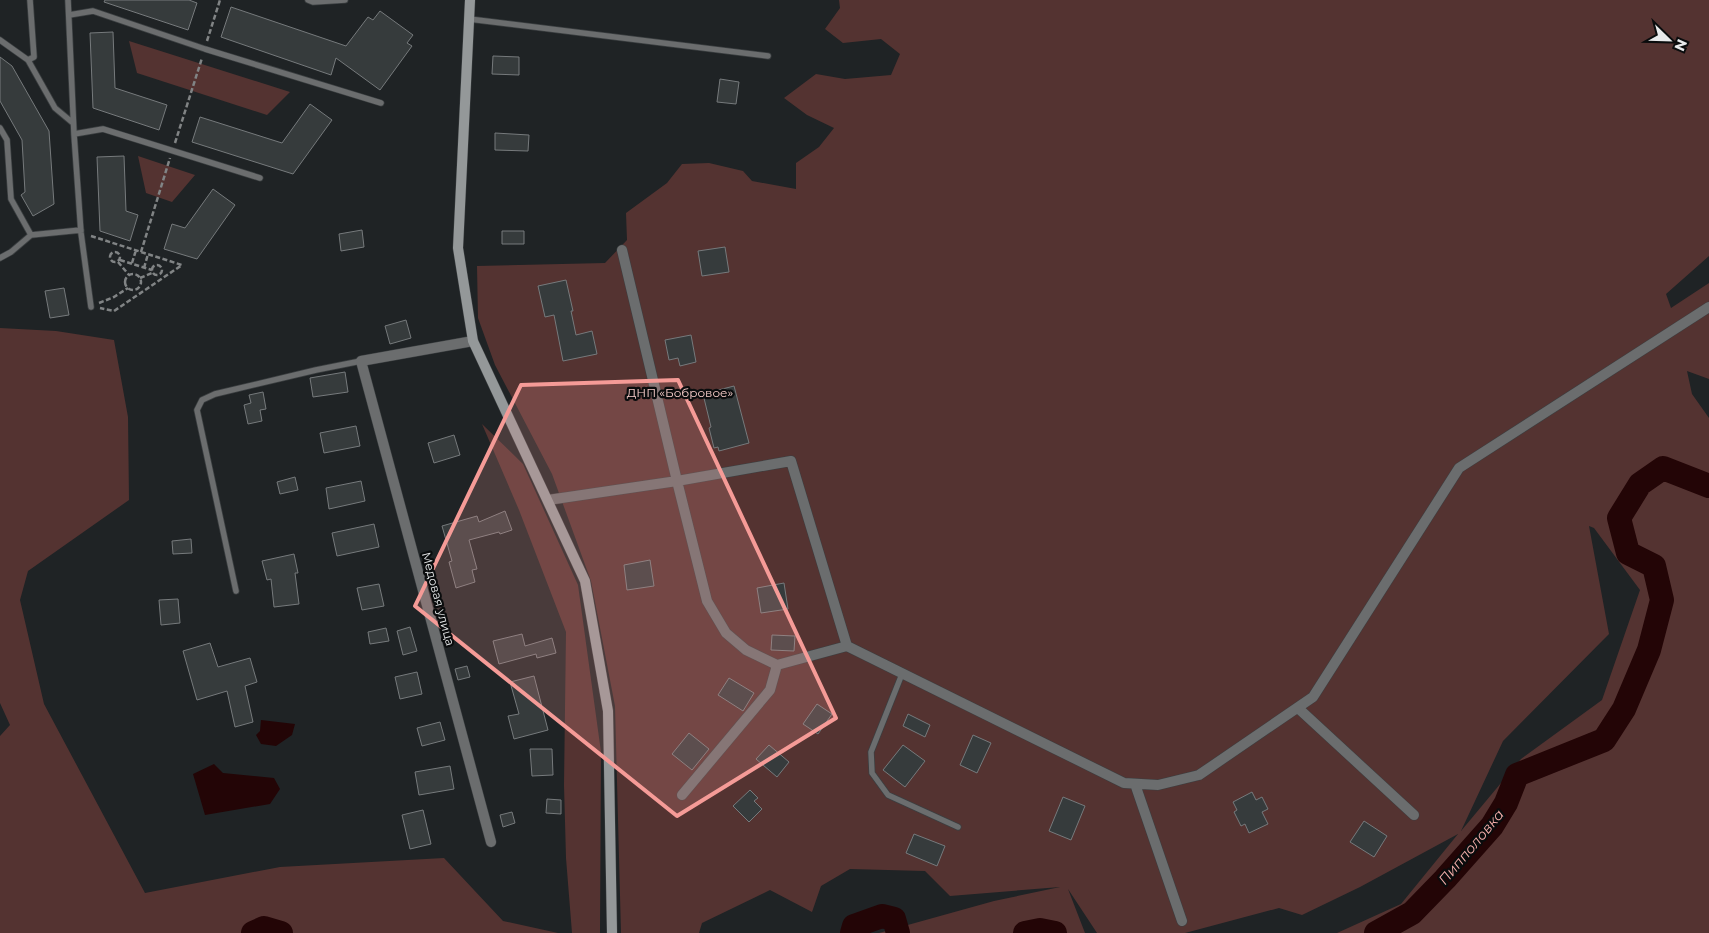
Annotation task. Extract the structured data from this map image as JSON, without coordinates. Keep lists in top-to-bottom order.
{
  "streets": {
    "street": ["Медовая улица"]
  },
  "water": ["Пипполовка"],
  "parks": ["ДНП «Бобровое»"],
  "north": "bottom right"
}
